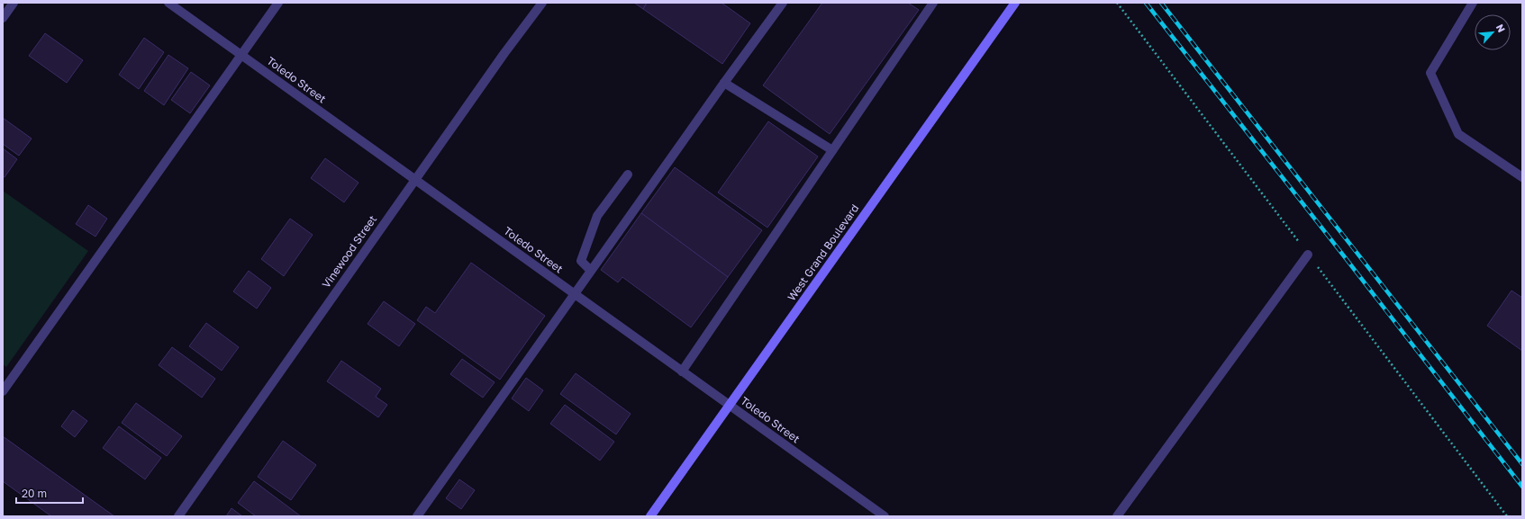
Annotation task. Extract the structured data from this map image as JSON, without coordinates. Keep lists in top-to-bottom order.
{
  "streets": {
    "street": ["Toledo Street", "Vinewood Street", "West Grand Boulevard"]
  },
  "crossings": [
    ["Toledo Street", "Vinewood Street"],
    ["Toledo Street", "West Grand Boulevard"]
  ],
  "scale_bar": "20 m",
  "north": "top right"
}
